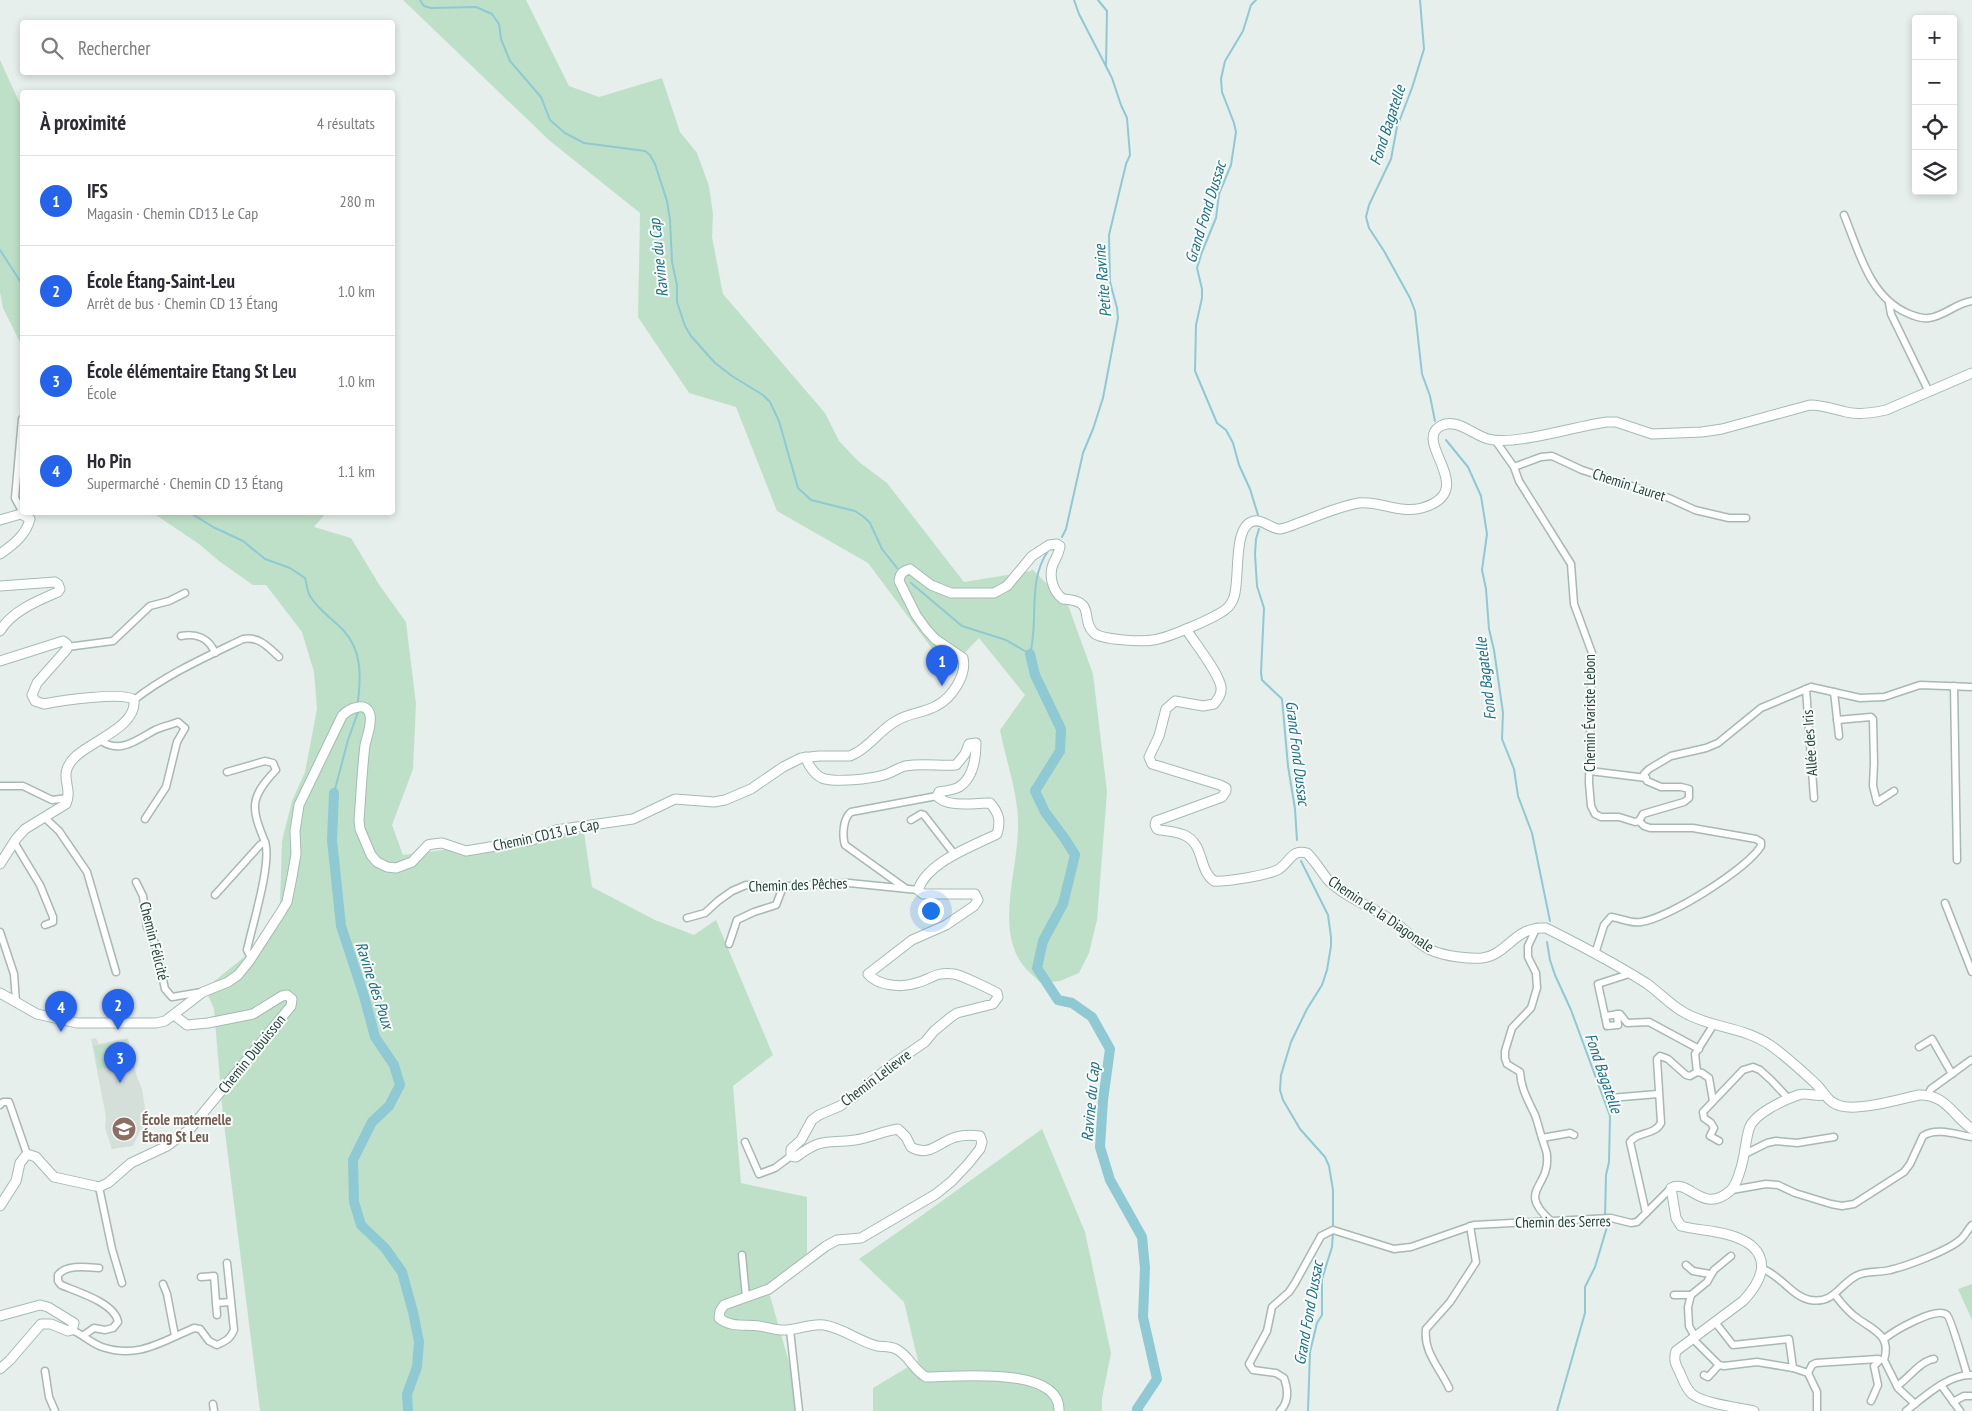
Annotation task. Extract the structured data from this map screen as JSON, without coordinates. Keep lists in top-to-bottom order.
{
  "streets": {
    "main road": [
      "Chemin CD13 Le Cap",
      "Chemin de la Diagonale",
      "Chemin Dubuisson",
      "Chemin Lelievre"
    ],
    "street": [
      "Chemin Lauret",
      "Chemin Évariste Lebon",
      "Allée des Iris",
      "Chemin des Pêches",
      "Chemin Félicité",
      "Chemin des Serres"
    ]
  },
  "crossings": [
    ["Chemin Lauret", "Chemin Évariste Lebon"],
    ["Chemin Évariste Lebon", "Chemin CD13 Le Cap"],
    ["Chemin CD13 Le Cap", "Chemin de la Diagonale"],
    ["Chemin des Pêches", "Chemin Lelievre"]
  ],
  "water": [
    "Fond Bagatelle",
    "Grand Fond Dussac",
    "Ravine du Cap",
    "Petite Ravine",
    "Ravine des Poux"
  ],
  "places": {
    "school or university": ["École maternelle Étang St Leu"]
  },
  "page": {
    "map_buttons": ["+", "−"],
    "search": "Rechercher",
    "heading": ["À proximité", "4 résultats"],
    "list": [
      {
        "mark": "1",
        "name": "IFS",
        "note": "Magasin · Chemin CD13 Le Cap",
        "value": "280 m"
      },
      {
        "mark": "2",
        "name": "École Étang-Saint-Leu",
        "note": "Arrêt de bus · Chemin CD 13 Étang",
        "value": "1.0 km"
      },
      {
        "mark": "3",
        "name": "École élémentaire Etang St Leu",
        "note": "École",
        "value": "1.0 km"
      },
      {
        "mark": "4",
        "name": "Ho Pin",
        "note": "Supermarché · Chemin CD 13 Étang",
        "value": "1.1 km"
      }
    ],
    "pins": [
      "1",
      "2",
      "4",
      "3"
    ]
  }
}
